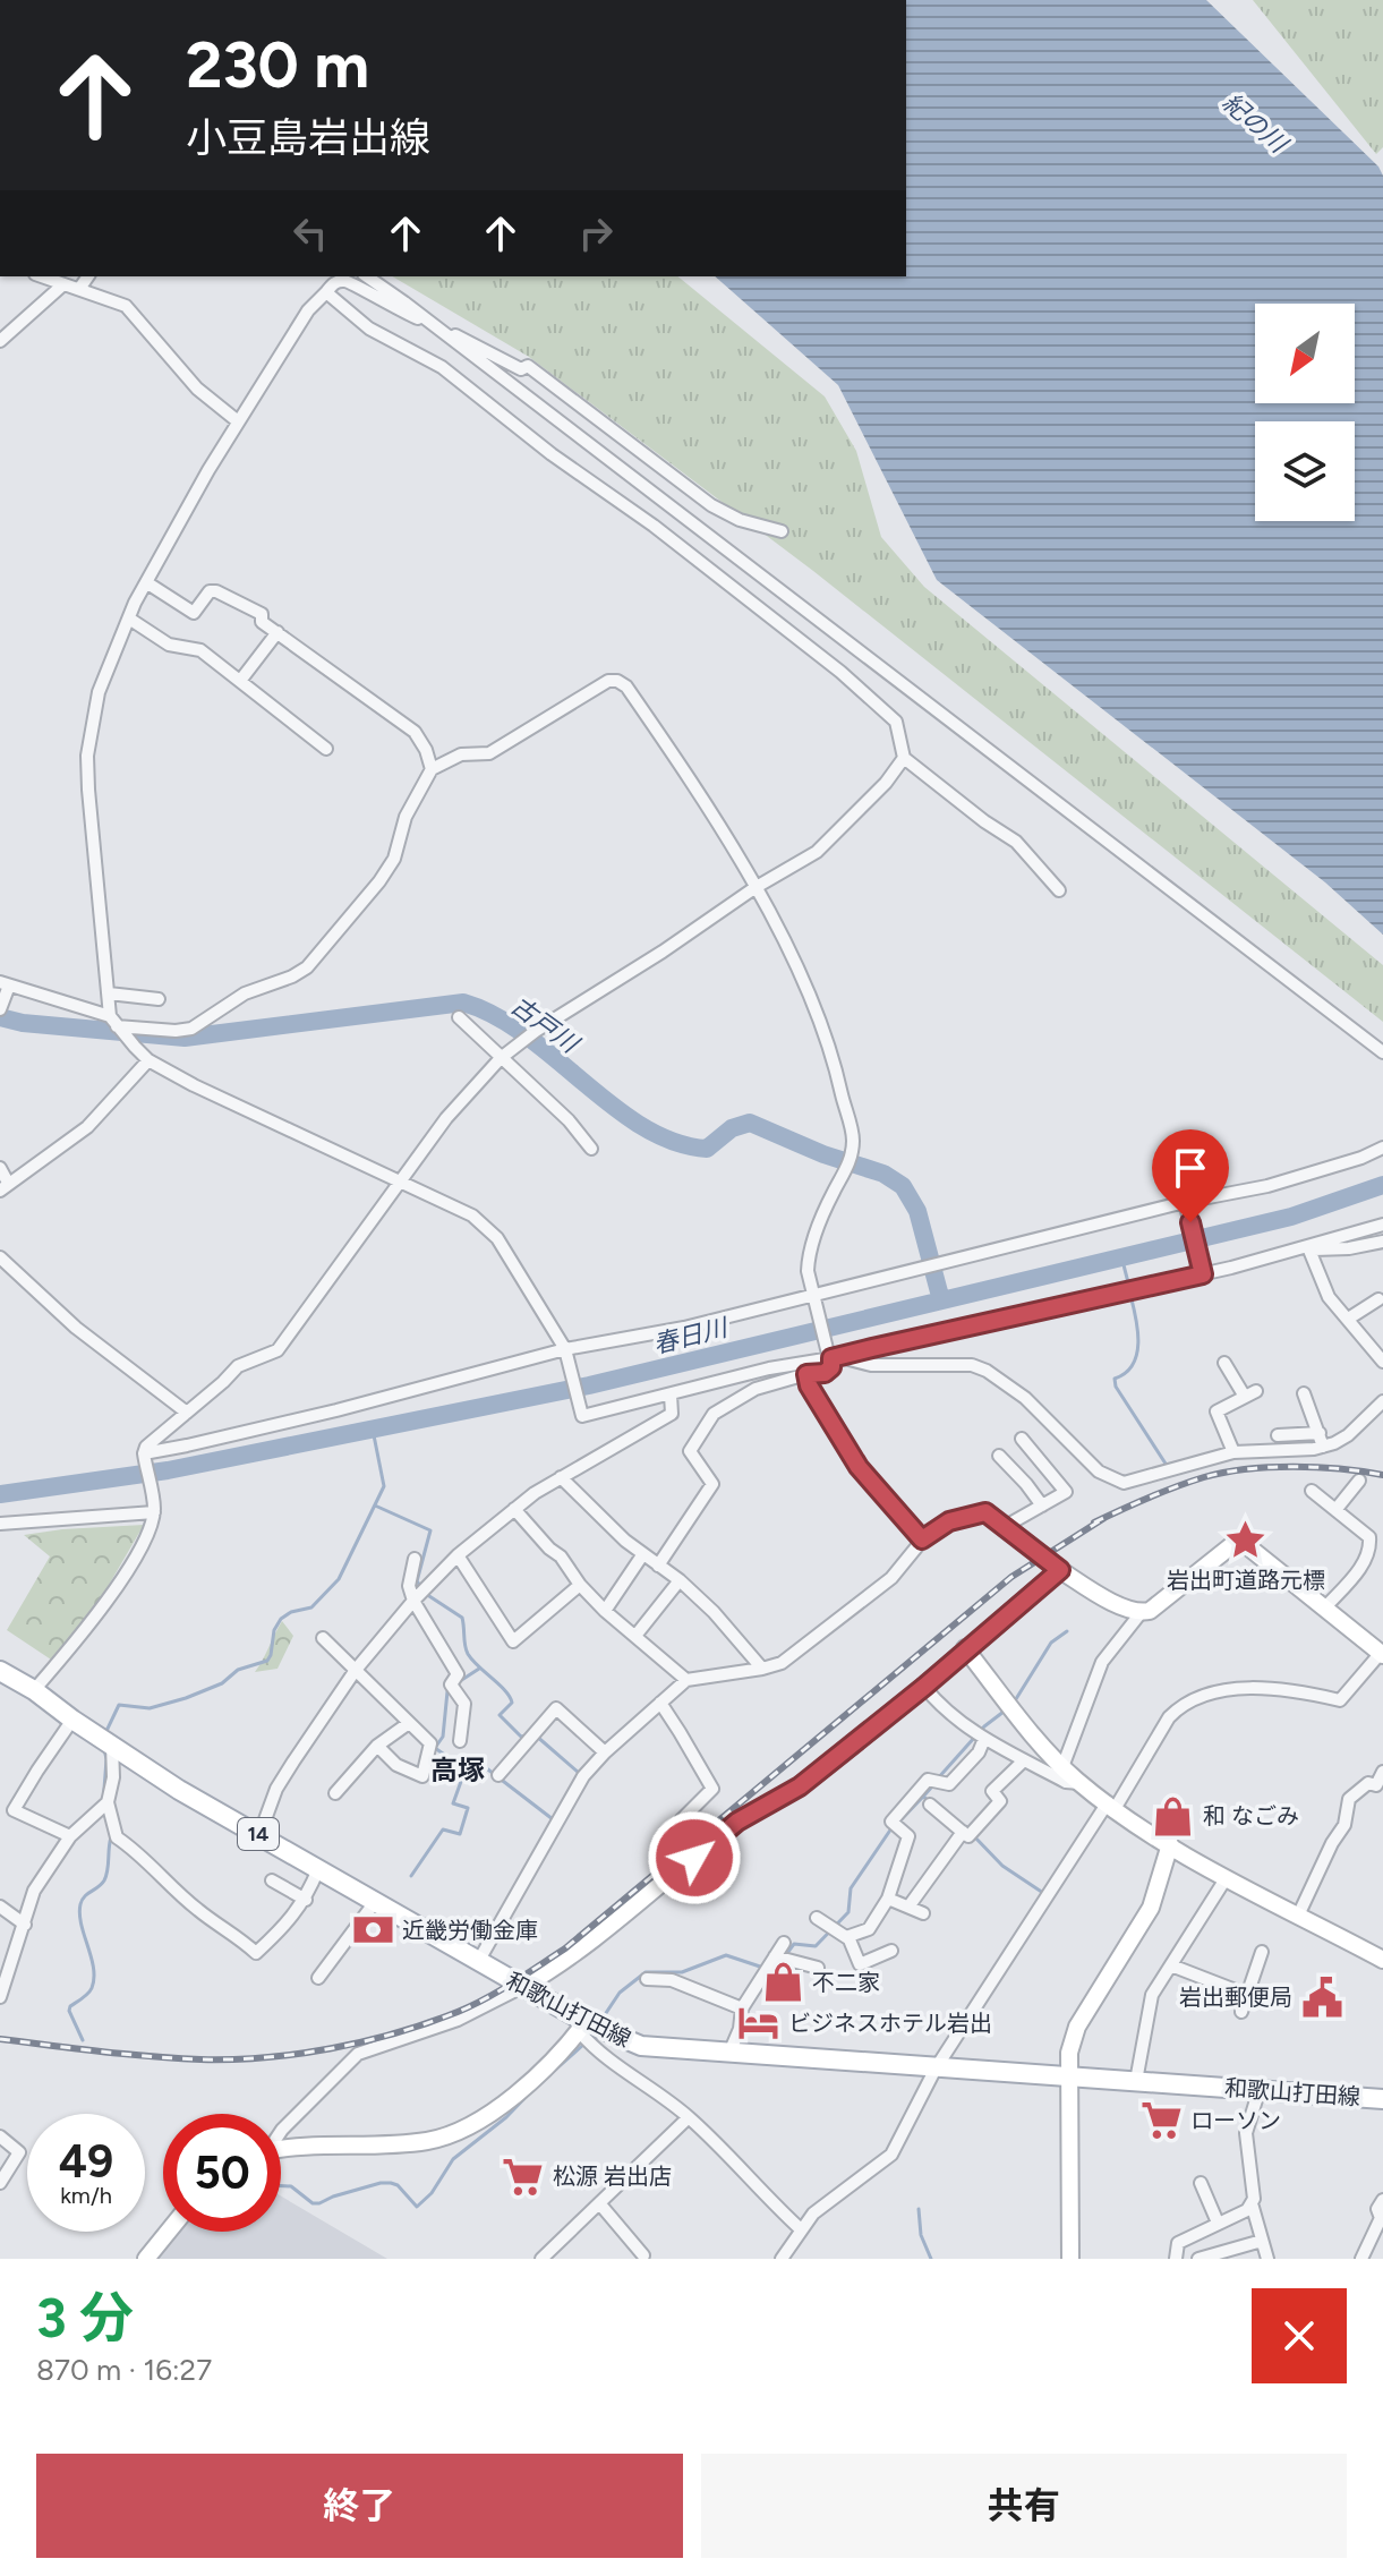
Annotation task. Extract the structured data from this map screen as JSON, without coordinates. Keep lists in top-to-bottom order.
{
  "streets": {
    "main road": ["14", "和歌山打田線"]
  },
  "districts": ["高塚"],
  "water": ["紀の川", "古戸川", "春日川"],
  "places": {
    "place": ["岩出町道路元標"],
    "shop": ["和 なごみ", "不二家"],
    "bank": ["近畿労働金庫"],
    "public building": ["岩出郵便局"],
    "hotel": ["ビジネスホテル岩出"],
    "supermarket": ["ローソン", "松源 岩出店"]
  },
  "north": "bottom left",
  "page": {
    "turn": ["230 m", "小豆島岩出線"],
    "speed": "49 km/h",
    "limit": "50",
    "heading": ["3 分", "870 m · 16:27"],
    "buttons": ["終了", "共有"]
  }
}
